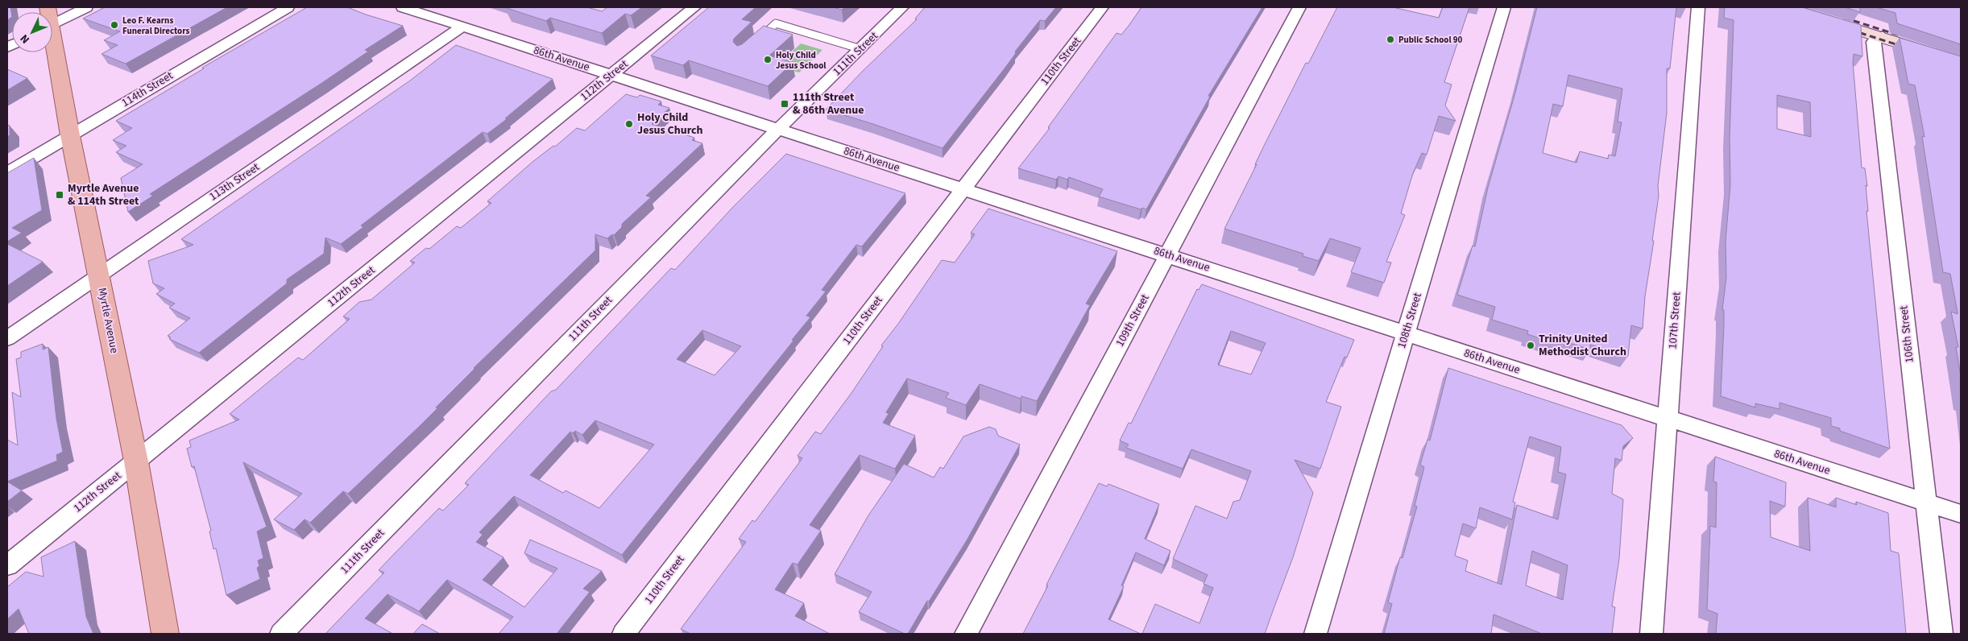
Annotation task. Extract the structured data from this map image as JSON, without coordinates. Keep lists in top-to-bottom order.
{
  "streets": {
    "main road": ["Myrtle Avenue"],
    "street": [
      "111th Street",
      "86th Avenue",
      "110th Street",
      "112th Street",
      "114th Street",
      "113th Street",
      "109th Street",
      "108th Street",
      "107th Street",
      "106th Street"
    ]
  },
  "crossings": [
    ["111th Street", "86th Avenue"],
    ["86th Avenue", "110th Street"],
    ["86th Avenue", "112th Street"],
    ["86th Avenue", "113th Street"],
    ["86th Avenue", "109th Street"],
    ["86th Avenue", "108th Street"],
    ["86th Avenue", "107th Street"],
    ["86th Avenue", "106th Street"],
    ["112th Street", "Myrtle Avenue"],
    ["114th Street", "Myrtle Avenue"],
    ["113th Street", "Myrtle Avenue"]
  ],
  "places": {
    "other": [
      "Leo F. Kearns Funeral Directors",
      "Public School 90",
      "Holy Child Jesus School",
      "Holy Child Jesus Church",
      "Trinity United Methodist Church"
    ],
    "transit": ["111th Street & 86th Avenue", "Myrtle Avenue & 114th Street"]
  },
  "north": "bottom left"
}
